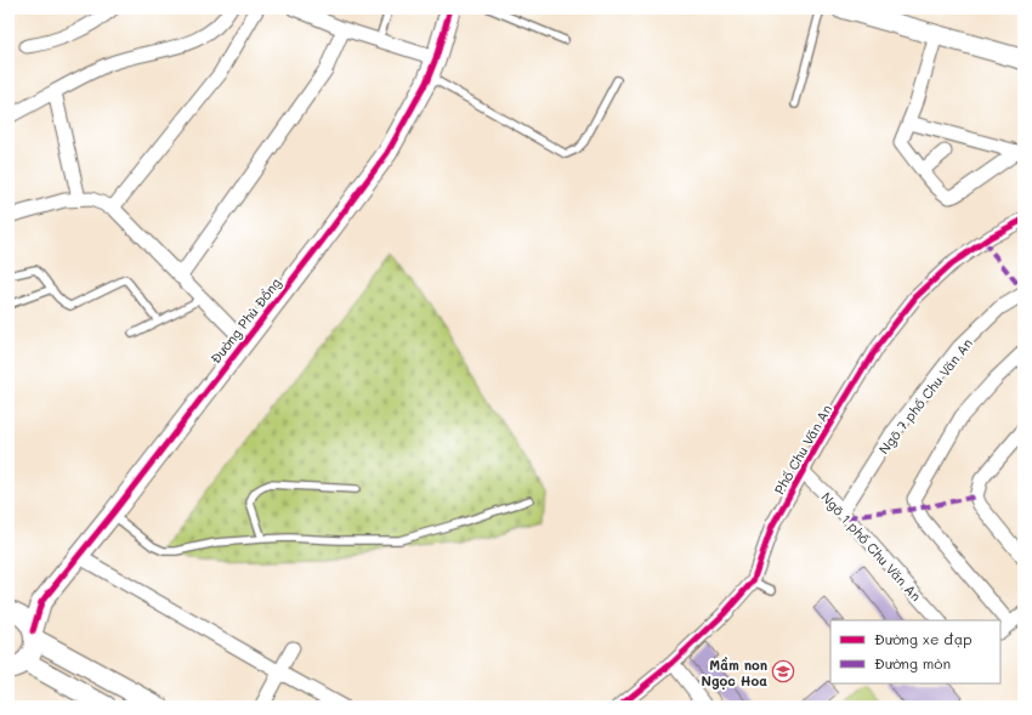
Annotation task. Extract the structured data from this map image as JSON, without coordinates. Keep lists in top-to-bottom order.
{
  "streets": {
    "street": [
      "Đường Phù Đổng",
      "Ngõ 7 phố Chu Văn An",
      "Phố Chu Văn An",
      "Ngõ 1 phố Chu Văn An"
    ]
  },
  "crossings": [
    ["Ngõ 7 phố Chu Văn An", "Ngõ 1 phố Chu Văn An"],
    ["Phố Chu Văn An", "Ngõ 1 phố Chu Văn An"]
  ],
  "places": {
    "school or university": ["Mầm non Ngọc Hoa"]
  },
  "legend": ["Đường xe đạp", "Đường mòn"]
}
